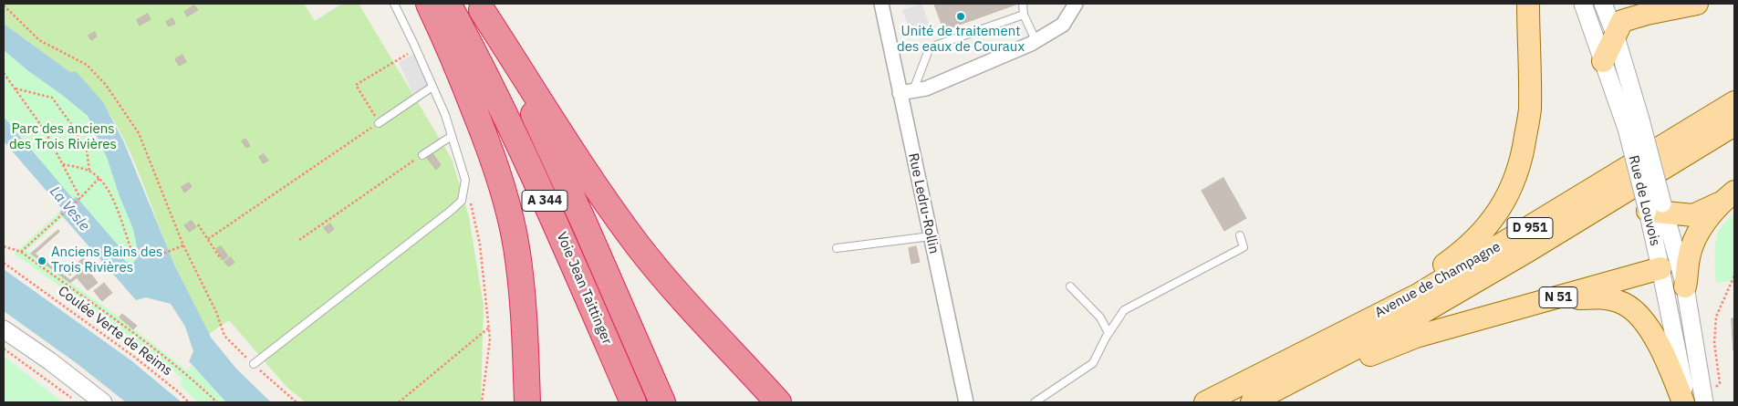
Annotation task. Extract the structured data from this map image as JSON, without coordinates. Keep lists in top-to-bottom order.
{
  "streets": {
    "highway": ["A 344", "Voie Jean Taittinger"],
    "main road": ["D 951", "Avenue de Champagne", "N 51"],
    "street": ["Rue de Louvois", "Rue Ledru-Rollin"],
    "path": ["Coulée Verte de Reims"]
  },
  "crossings": [
    ["Rue de Louvois", "N 51"]
  ],
  "water": ["La Vesle"],
  "parks": ["Parc des anciens des Trois Rivières"],
  "places": ["Unité de traitement des eaux de Couraux", "Anciens Bains des Trois Rivières"]
}
